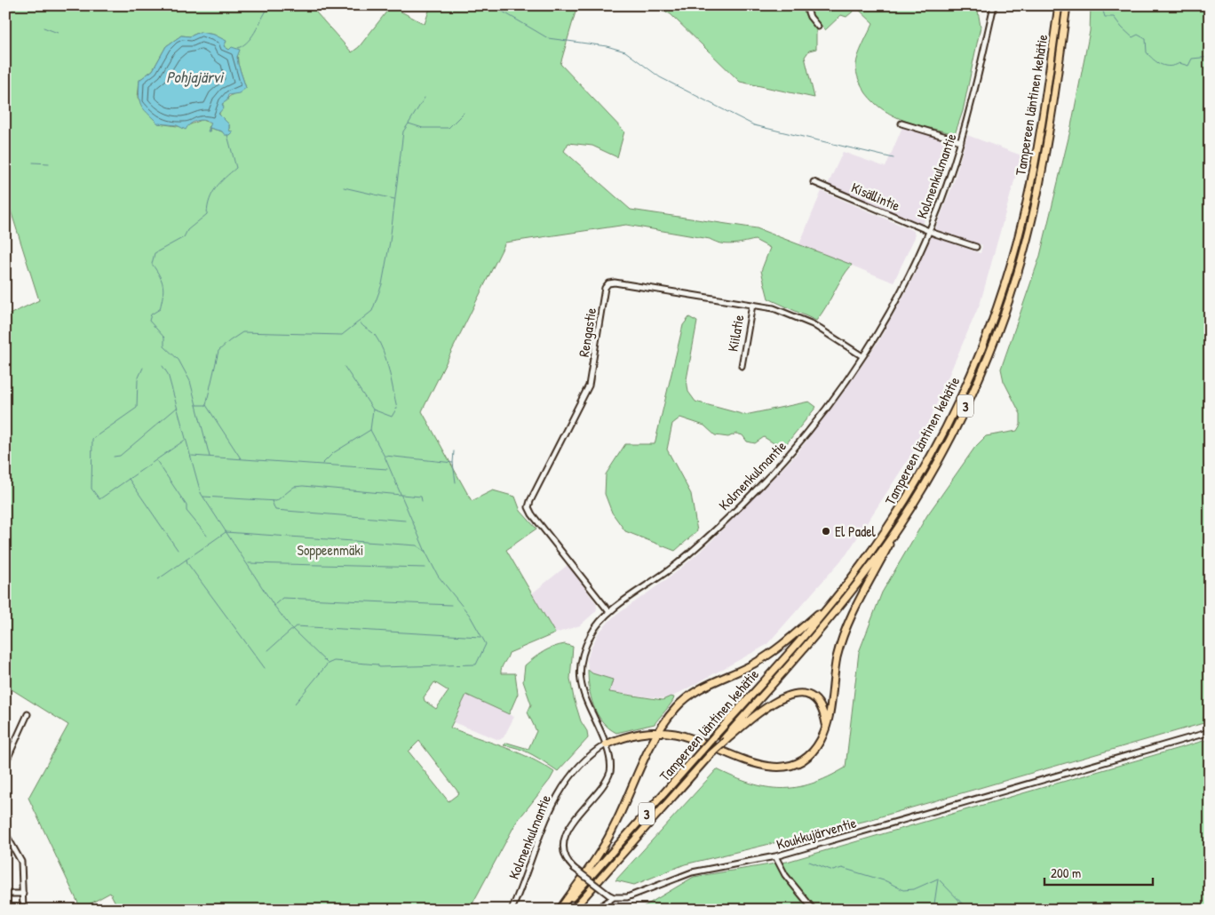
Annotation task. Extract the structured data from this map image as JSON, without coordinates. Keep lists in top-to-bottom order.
{
  "streets": {
    "highway": ["Tampereen läntinen kehätie", "3"],
    "street": [
      "Kolmenkulmantie",
      "Kisällintie",
      "Rengastie",
      "Kiilatie",
      "Koukkujärventie"
    ]
  },
  "crossings": [
    ["Kolmenkulmantie", "Kisällintie"],
    ["Kolmenkulmantie", "Rengastie"],
    ["Rengastie", "Kiilatie"]
  ],
  "water": ["Pohjajärvi"],
  "parks": ["Soppeenmäki"],
  "places": ["El Padel"],
  "scale_bar": "200 m"
}
